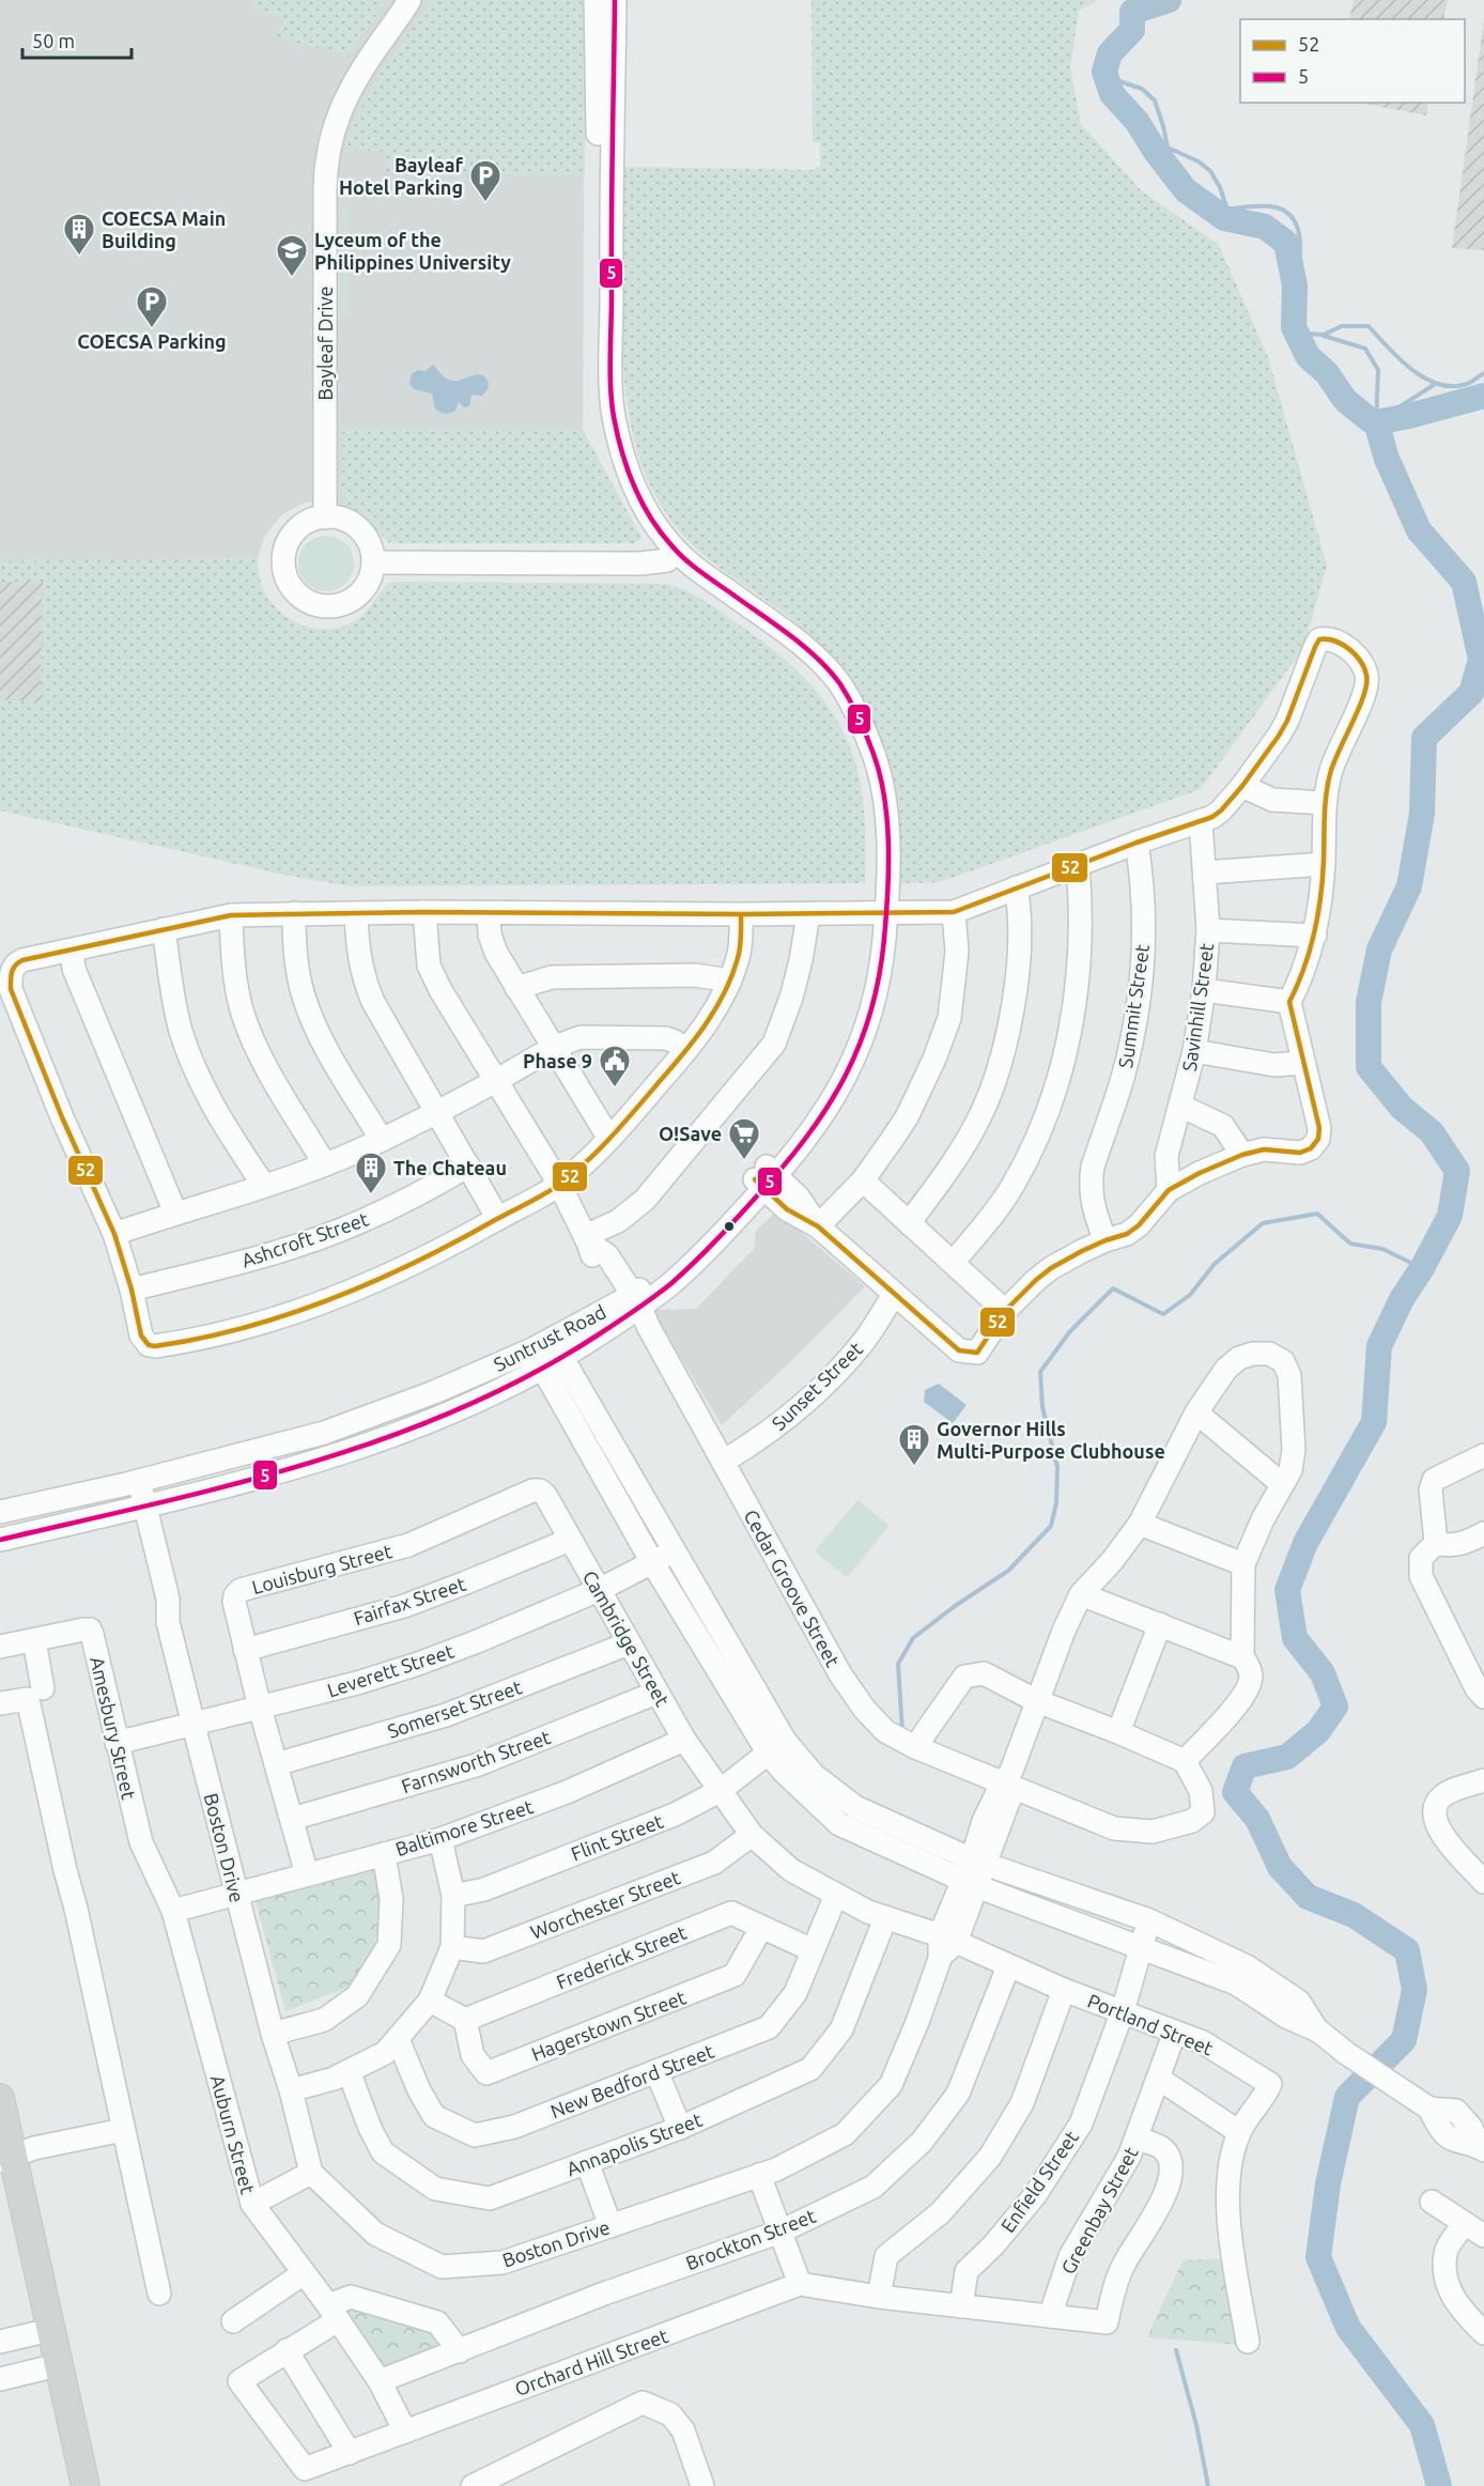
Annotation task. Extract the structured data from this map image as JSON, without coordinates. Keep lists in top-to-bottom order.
{
  "streets": {
    "street": [
      "Bayleaf Drive",
      "Summit Street",
      "Savinhill Street",
      "Ashcroft Street",
      "Suntrust Road",
      "Sunset Street",
      "Louisburg Street",
      "Cedar Groove Street",
      "Fairfax Street",
      "Cambridge Street",
      "Leverett Street",
      "Somerset Street",
      "Amesbury Street",
      "Farnsworth Street",
      "Baltimore Street",
      "Flint Street",
      "Boston Drive",
      "Worchester Street",
      "Frederick Street",
      "Portland Street",
      "Hagerstown Street",
      "New Bedford Street",
      "Auburn Street",
      "Annapolis Street",
      "Enfield Street",
      "Greenbay Street",
      "Brockton Street",
      "Orchard Hill Street"
    ]
  },
  "crossings": [
    ["Suntrust Road", "Cedar Groove Street"],
    ["Suntrust Road", "Boston Drive"],
    ["Sunset Street", "Cedar Groove Street"],
    ["Louisburg Street", "Fairfax Street"],
    ["Louisburg Street", "Cambridge Street"],
    ["Louisburg Street", "Leverett Street"],
    ["Louisburg Street", "Somerset Street"],
    ["Louisburg Street", "Farnsworth Street"],
    ["Louisburg Street", "Baltimore Street"],
    ["Fairfax Street", "Cambridge Street"],
    ["Cambridge Street", "Leverett Street"],
    ["Cambridge Street", "Somerset Street"],
    ["Cambridge Street", "Farnsworth Street"],
    ["Cambridge Street", "Baltimore Street"],
    ["Cambridge Street", "Flint Street"],
    ["Cambridge Street", "Worchester Street"],
    ["Cambridge Street", "Portland Street"],
    ["Cambridge Street", "New Bedford Street"],
    ["Leverett Street", "Amesbury Street"],
    ["Leverett Street", "Boston Drive"],
    ["Amesbury Street", "Baltimore Street"],
    ["Amesbury Street", "Auburn Street"],
    ["Baltimore Street", "Boston Drive"],
    ["Baltimore Street", "Auburn Street"],
    ["Boston Drive", "Portland Street"],
    ["Frederick Street", "Hagerstown Street"],
    ["Frederick Street", "New Bedford Street"],
    ["Portland Street", "New Bedford Street"],
    ["Portland Street", "Annapolis Street"],
    ["Portland Street", "Enfield Street"],
    ["Portland Street", "Greenbay Street"],
    ["Portland Street", "Brockton Street"],
    ["Auburn Street", "Brockton Street"],
    ["Auburn Street", "Orchard Hill Street"],
    ["Enfield Street", "Orchard Hill Street"],
    ["Greenbay Street", "Orchard Hill Street"],
    ["Brockton Street", "Orchard Hill Street"]
  ],
  "places": {
    "parking": ["Bayleaf Hotel Parking", "COECSA Parking"],
    "building": ["COECSA Main Building", "The Chateau", "Governor Hills Multi-Purpose Clubhouse"],
    "school or university": ["Lyceum of the Philippines University"],
    "public building": ["Phase 9"],
    "supermarket": ["O!Save"]
  },
  "lines": ["transit line 5", "transit line 52"],
  "legend": ["52", "5"],
  "scale_bar": "50 m"
}
